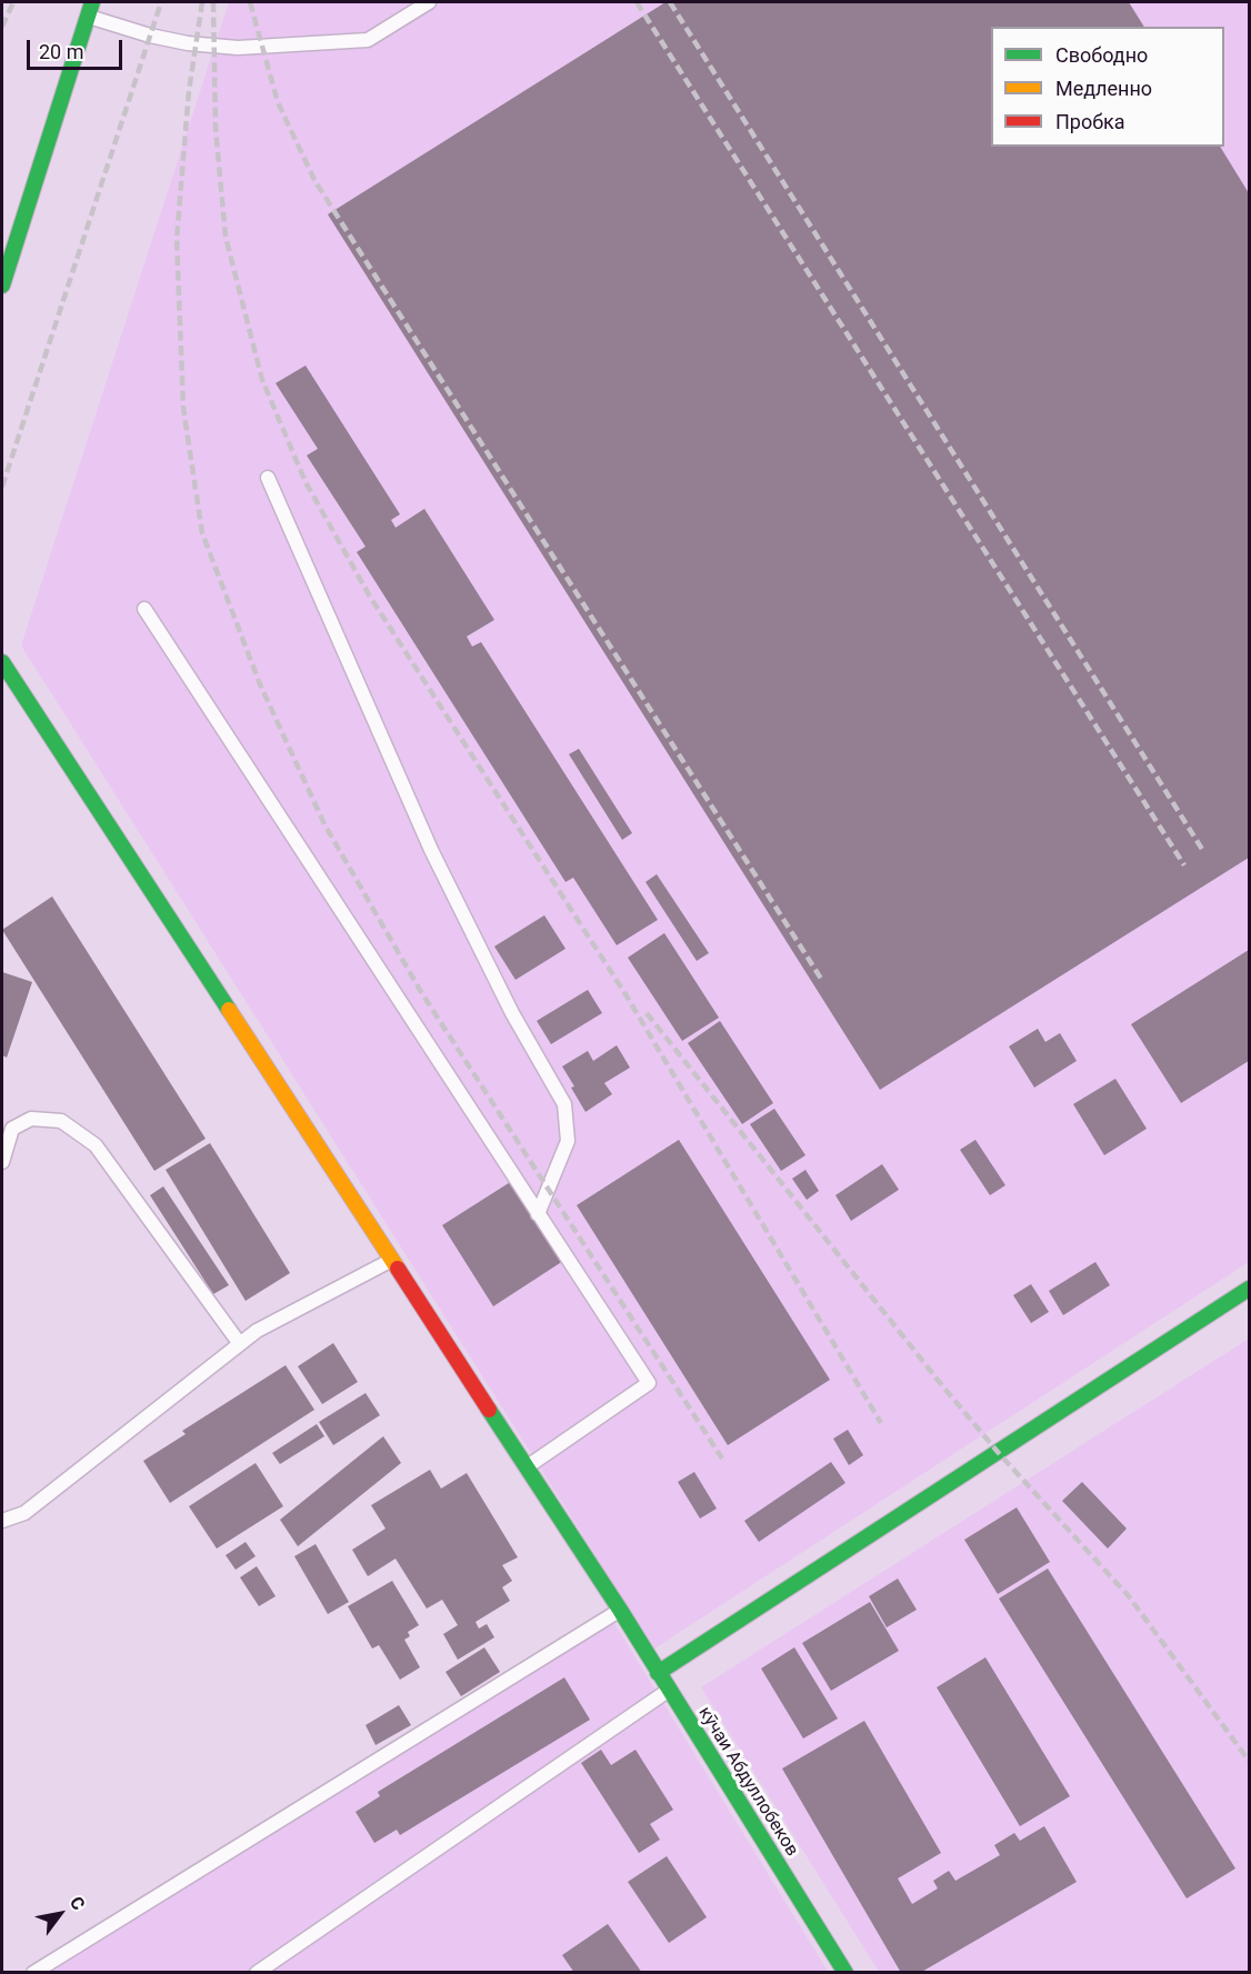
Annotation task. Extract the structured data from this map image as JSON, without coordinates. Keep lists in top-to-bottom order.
{
  "streets": {
    "street": ["кӯчаи Абдуллобеков"]
  },
  "legend": ["Свободно", "Медленно", "Пробка"],
  "scale_bar": "20 m",
  "north": "top right"
}
